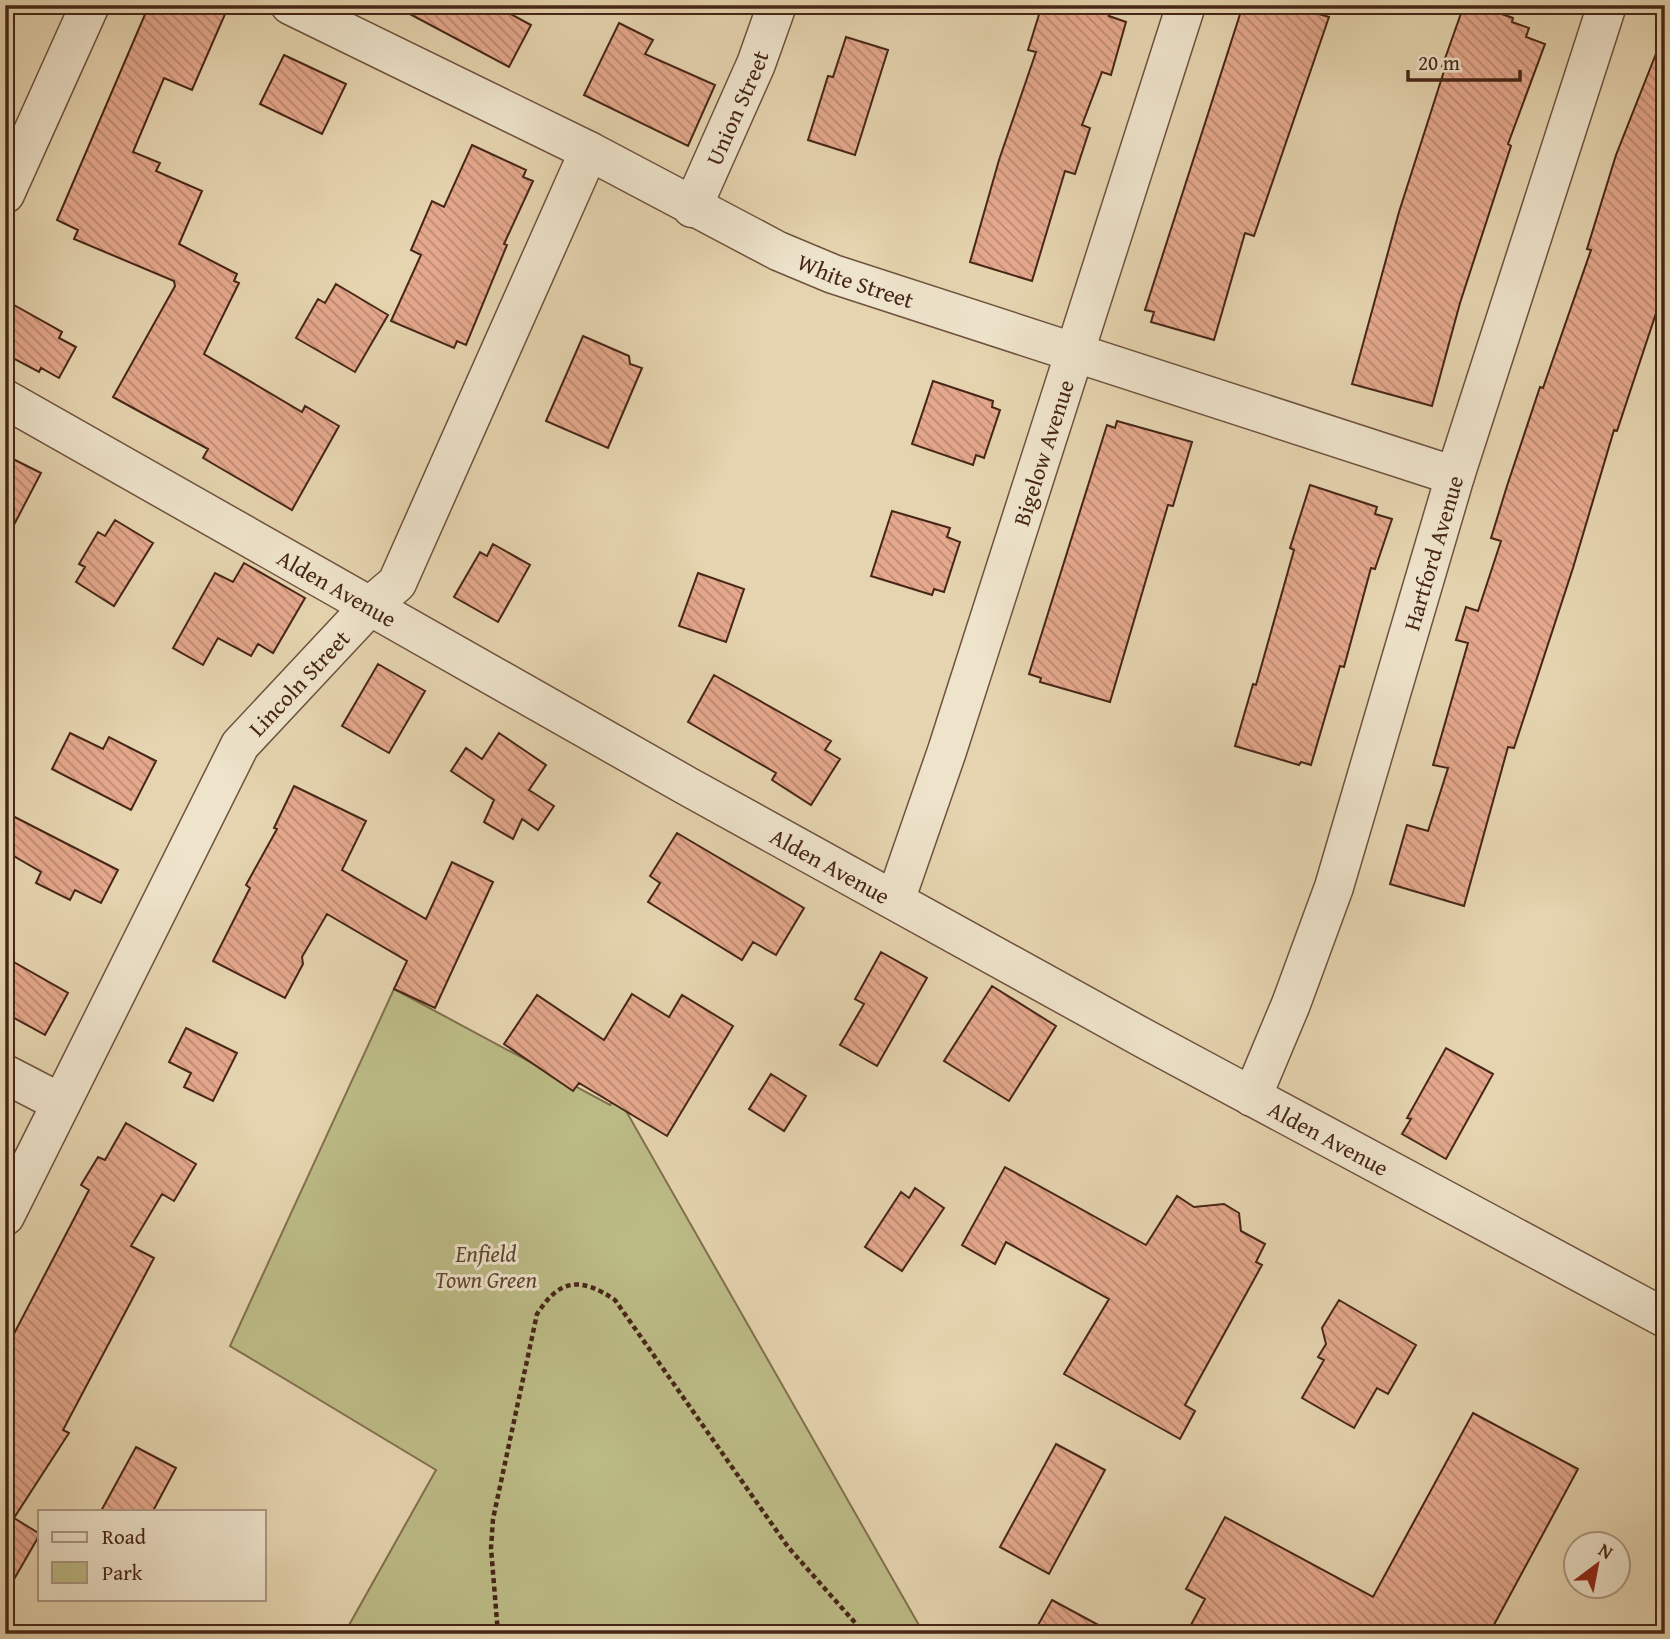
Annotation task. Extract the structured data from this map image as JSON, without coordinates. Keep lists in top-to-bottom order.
{
  "streets": {
    "street": [
      "Union Street",
      "White Street",
      "Bigelow Avenue",
      "Hartford Avenue",
      "Alden Avenue",
      "Lincoln Street"
    ]
  },
  "crossings": [
    ["Union Street", "White Street"],
    ["White Street", "Bigelow Avenue"],
    ["White Street", "Hartford Avenue"],
    ["White Street", "Lincoln Street"],
    ["Bigelow Avenue", "Alden Avenue"],
    ["Hartford Avenue", "Alden Avenue"],
    ["Alden Avenue", "Lincoln Street"]
  ],
  "parks": ["Enfield Town Green"],
  "legend": ["Road", "Park"],
  "scale_bar": "20 m",
  "north": "top right"
}
